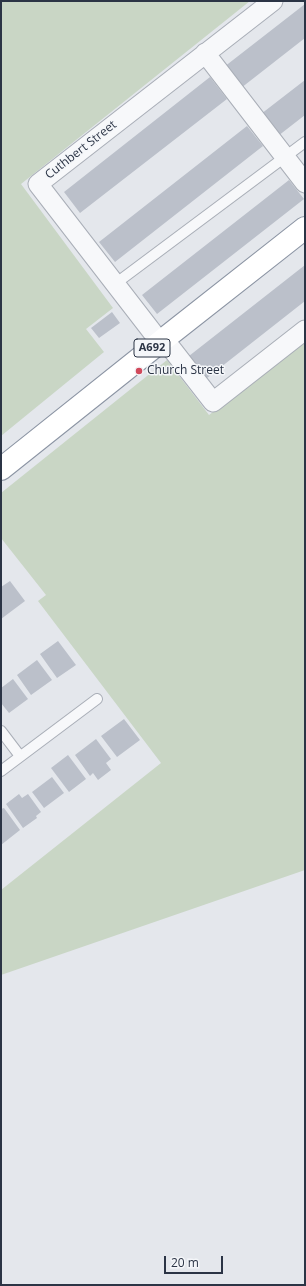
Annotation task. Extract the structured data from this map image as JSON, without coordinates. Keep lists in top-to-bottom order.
{
  "streets": {
    "highway": ["A692"],
    "street": ["Cuthbert Street"]
  },
  "crossings": [
    ["Cuthbert Street", "A692"]
  ],
  "places": ["Church Street"],
  "scale_bar": "20 m"
}
